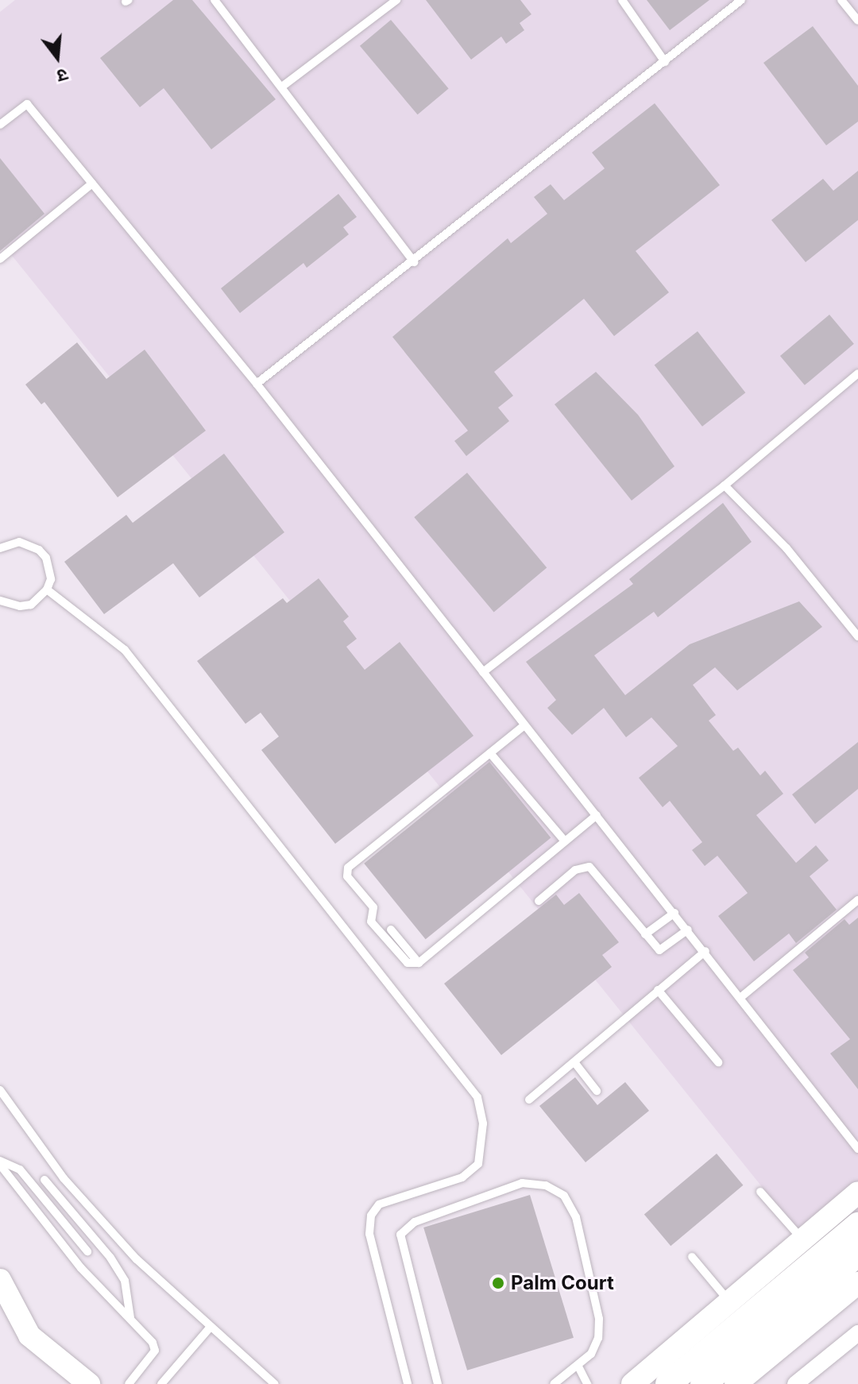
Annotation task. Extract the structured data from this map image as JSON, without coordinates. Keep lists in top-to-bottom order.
{
  "places": ["Palm Court"],
  "north": "bottom"
}
